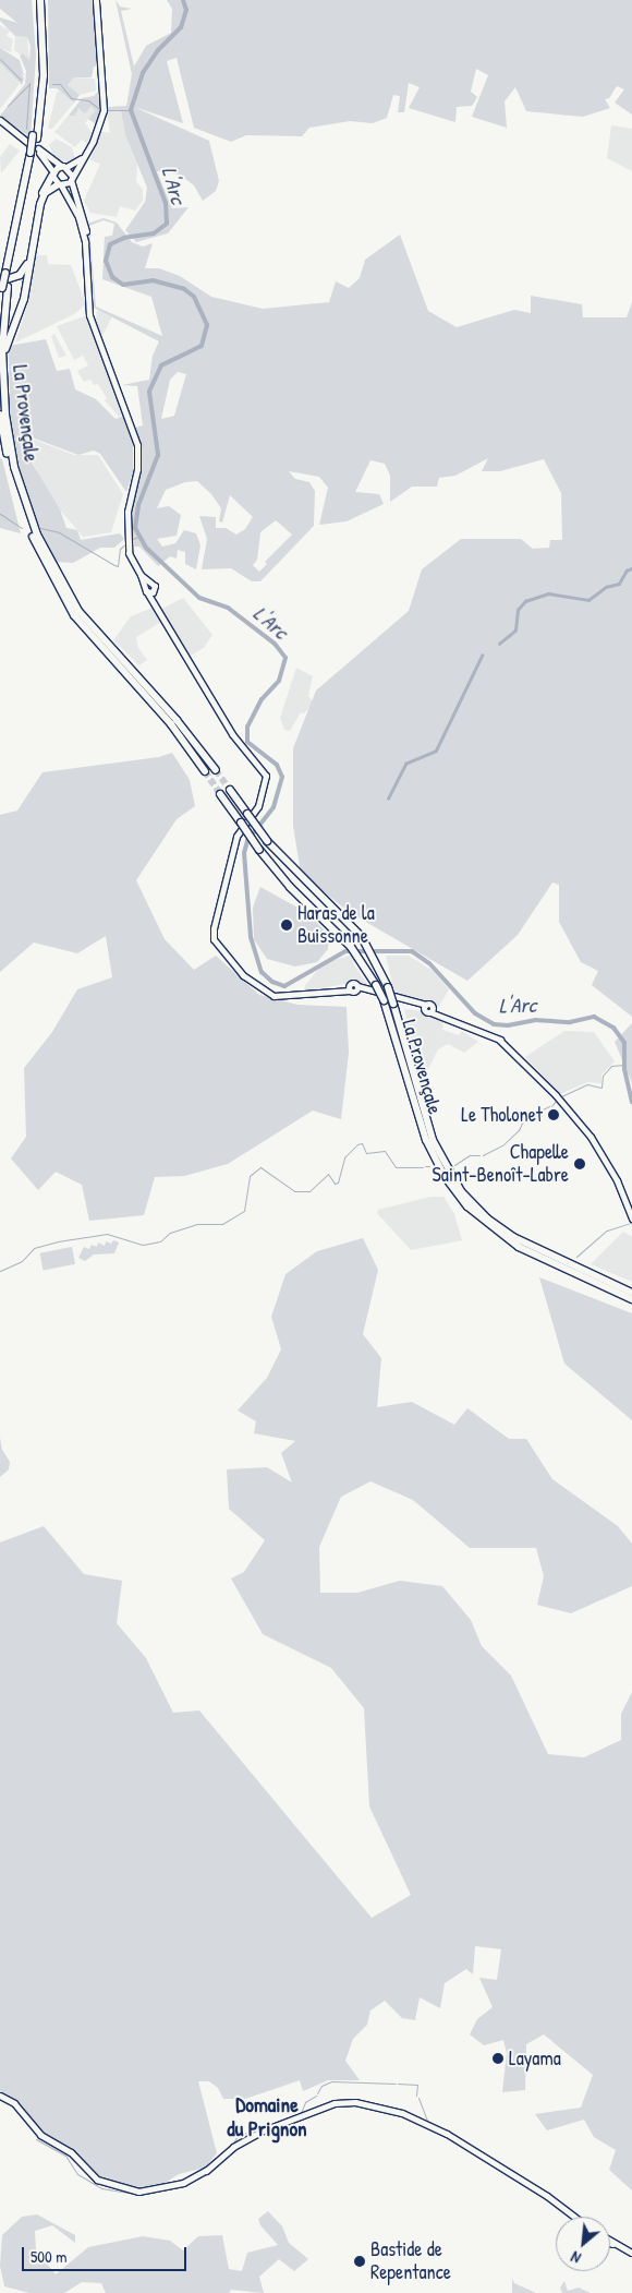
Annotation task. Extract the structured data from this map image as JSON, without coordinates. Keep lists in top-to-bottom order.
{
  "streets": {
    "highway": ["La Provençale"]
  },
  "districts": ["Domaine du Prignon"],
  "water": ["L'Arc"],
  "places": [
    "Haras de la Buissonne",
    "Le Tholonet",
    "Chapelle Saint-Benoît-Labre",
    "Layama",
    "Bastide de Repentance"
  ],
  "scale_bar": "500 m",
  "north": "bottom left"
}
